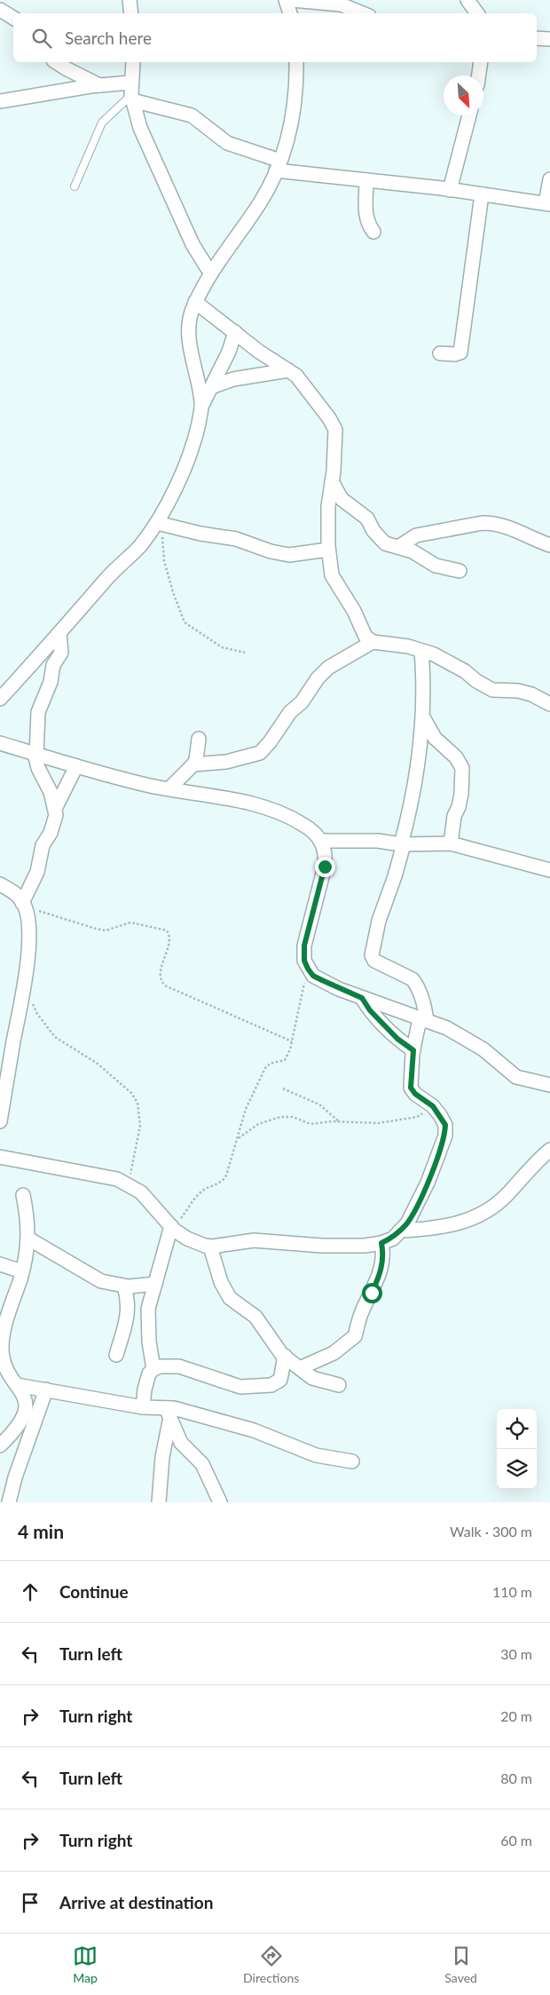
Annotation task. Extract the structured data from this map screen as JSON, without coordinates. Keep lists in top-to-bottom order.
{
  "north": "bottom right",
  "page": {
    "search": "Search here",
    "heading": ["4 min", "Walk · 300 m"],
    "list": [
      ["Continue", "110 m"],
      ["Turn left", "30 m"],
      ["Turn right", "20 m"],
      ["Turn left", "80 m"],
      ["Turn right", "60 m"],
      "Arrive at destination"
    ],
    "nav": ["Map", "Directions", "Saved"]
  }
}
